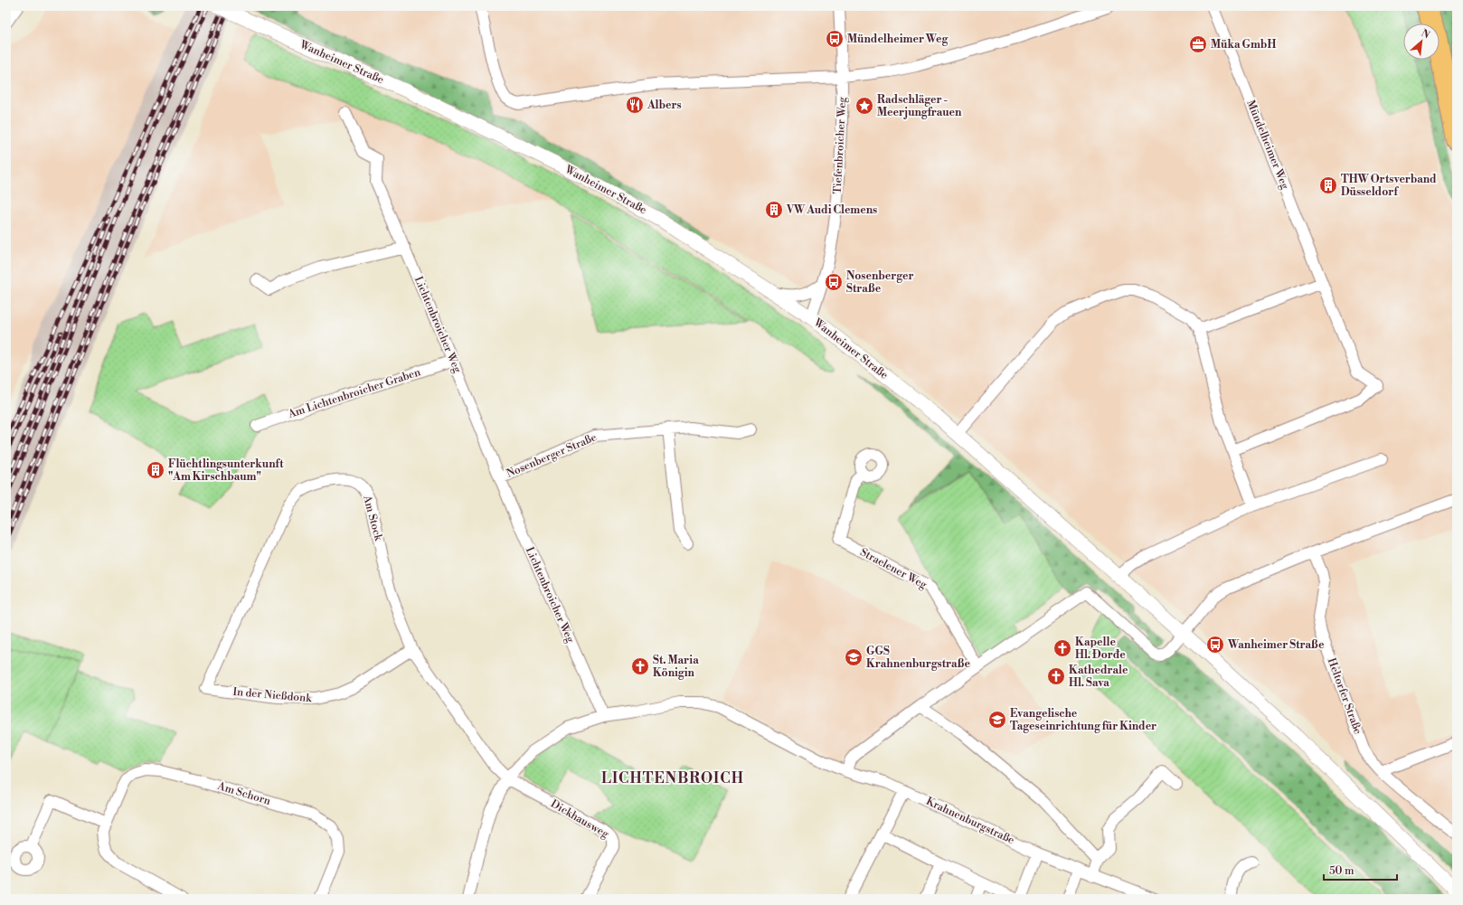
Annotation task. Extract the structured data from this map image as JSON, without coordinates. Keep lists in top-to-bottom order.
{
  "streets": {
    "street": [
      "Wanheimer Straße",
      "Mündelheimer Weg",
      "Tiefenbroicher Weg",
      "Lichtenbroicher Weg",
      "Am Lichtenbroicher Graben",
      "Nosenberger Straße",
      "Am Stock",
      "Straelener Weg",
      "In der Nießdonk",
      "Heltorfer Straße",
      "Am Schorn",
      "Dickhausweg",
      "Krahnenburgstraße"
    ]
  },
  "crossings": [
    ["Wanheimer Straße", "Tiefenbroicher Weg"],
    ["Lichtenbroicher Weg", "Am Lichtenbroicher Graben"],
    ["Lichtenbroicher Weg", "Nosenberger Straße"],
    ["Lichtenbroicher Weg", "Krahnenburgstraße"],
    ["Am Stock", "In der Nießdonk"],
    ["Am Stock", "Dickhausweg"]
  ],
  "districts": ["LICHTENBROICH"],
  "places": {
    "bus stop": ["Mündelheimer Weg", "Nosenberger Straße", "Wanheimer Straße"],
    "office": ["Müka GmbH"],
    "restaurant": ["Albers"],
    "place": ["Radschläger - Meerjungfrauen"],
    "building": ["THW Ortsverband Düsseldorf", "VW Audi Clemens", "Flüchtlingsunterkunft \"Am Kirschbaum\""],
    "church": ["Kapelle Hl. Đorđe", "St. Maria Königin", "Kathedrale Hl. Sava"],
    "school or university": ["GGS Krahnenburgstraße", "Evangelische Tageseinrichtung für Kinder"]
  },
  "scale_bar": "50 m",
  "north": "top right"
}
